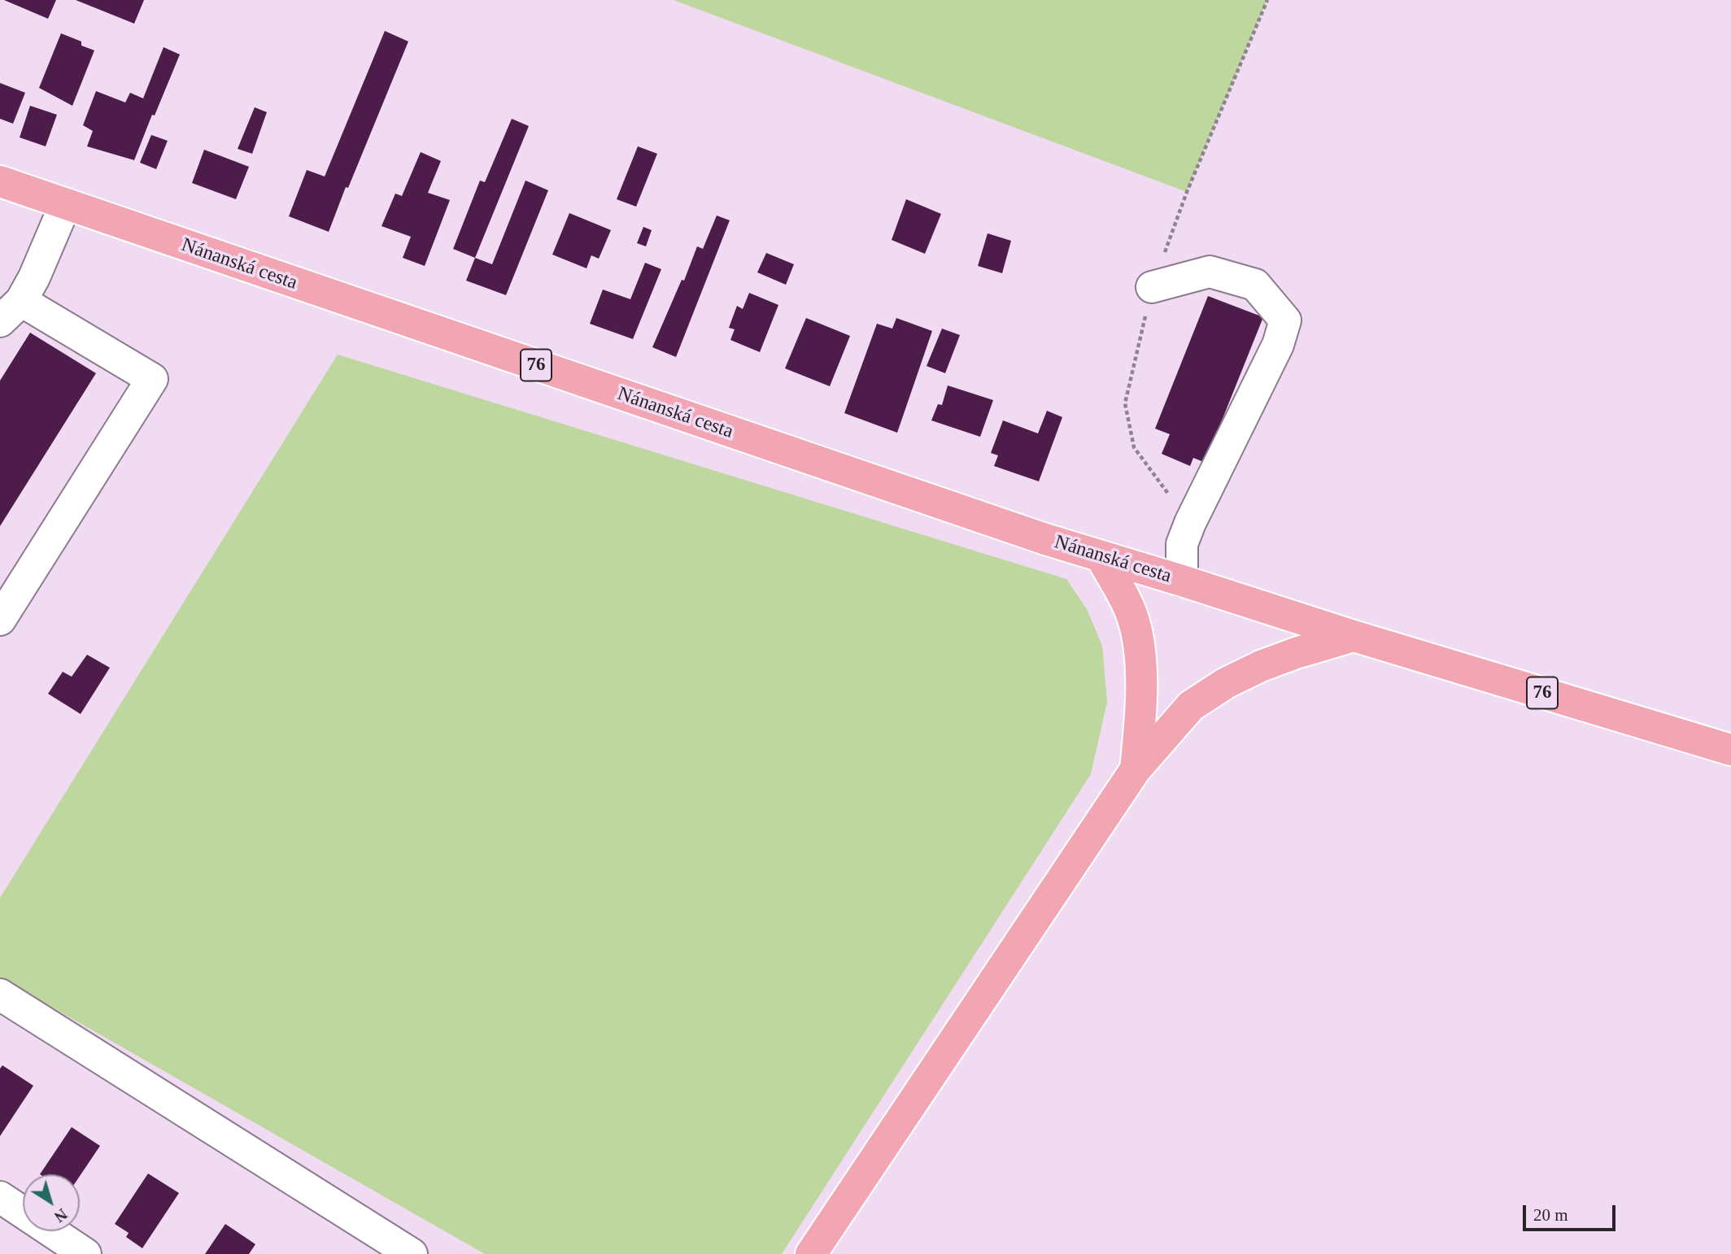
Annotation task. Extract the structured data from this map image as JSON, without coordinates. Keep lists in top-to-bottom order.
{
  "streets": {
    "main road": ["Nánanská cesta", "76"]
  },
  "crossings": [
    ["Nánanská cesta", "76"]
  ],
  "scale_bar": "20 m",
  "north": "bottom right"
}
